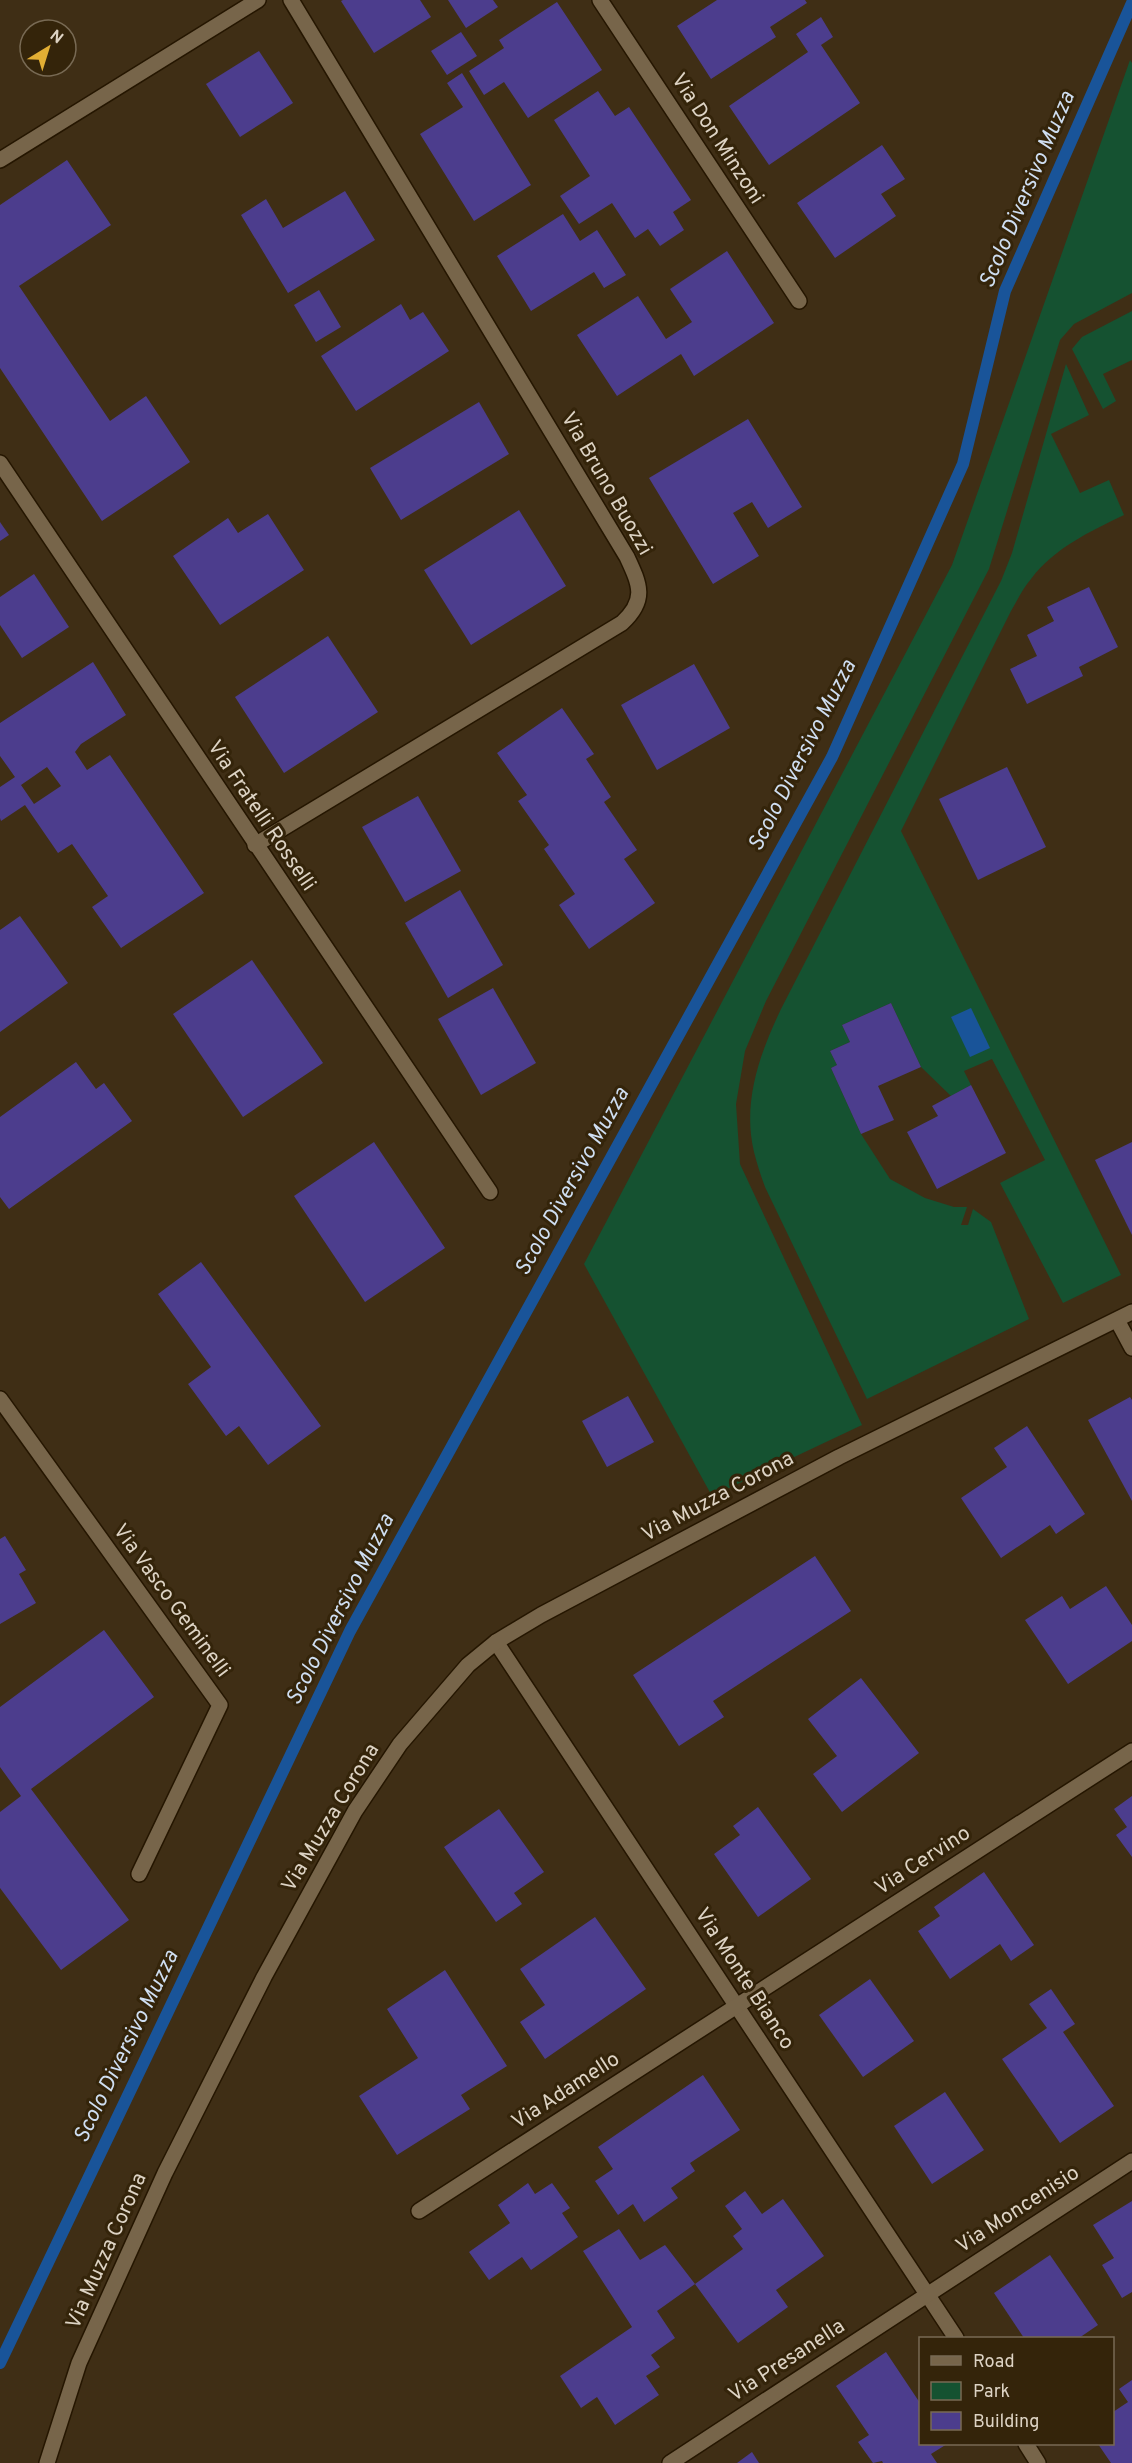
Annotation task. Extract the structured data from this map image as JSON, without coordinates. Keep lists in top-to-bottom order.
{
  "streets": {
    "street": [
      "Via Don Minzoni",
      "Via Bruno Buozzi",
      "Via Fratelli Rosselli",
      "Via Muzza Corona",
      "Via Vasco Geminelli",
      "Via Cervino",
      "Via Monte Bianco",
      "Via Adamello",
      "Via Moncenisio",
      "Via Presanella"
    ]
  },
  "crossings": [
    ["Via Bruno Buozzi", "Via Fratelli Rosselli"],
    ["Via Muzza Corona", "Via Monte Bianco"],
    ["Via Cervino", "Via Monte Bianco"],
    ["Via Cervino", "Via Adamello"],
    ["Via Monte Bianco", "Via Adamello"],
    ["Via Monte Bianco", "Via Moncenisio"],
    ["Via Monte Bianco", "Via Presanella"],
    ["Via Moncenisio", "Via Presanella"]
  ],
  "water": ["Scolo Diversivo Muzza"],
  "legend": ["Road", "Park", "Building"],
  "north": "top right"
}
